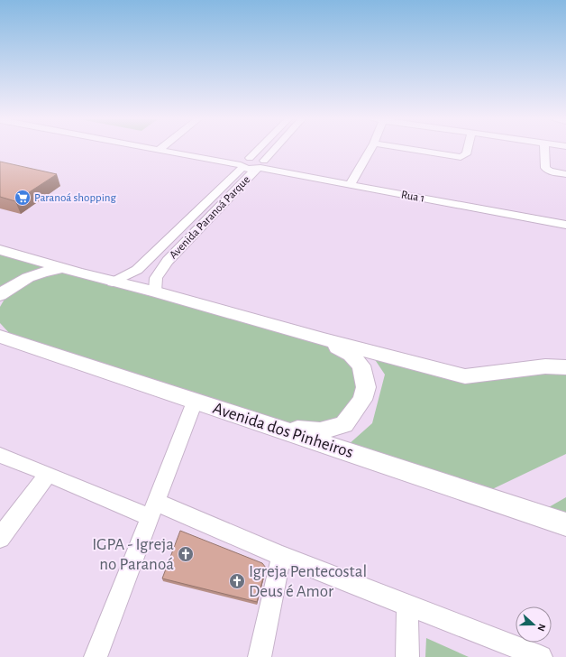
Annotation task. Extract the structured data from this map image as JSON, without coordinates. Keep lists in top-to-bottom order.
{
  "streets": {
    "street": ["Rua 1", "Avenida Paranoá Parque", "Avenida dos Pinheiros"]
  },
  "crossings": [
    ["Rua 1", "Avenida Paranoá Parque"]
  ],
  "places": {
    "supermarket": ["Paranoá shopping"],
    "church": ["IGPA - Igreja no Paranoá", "Igreja Pentecostal Deus é Amor"]
  },
  "north": "right"
}
